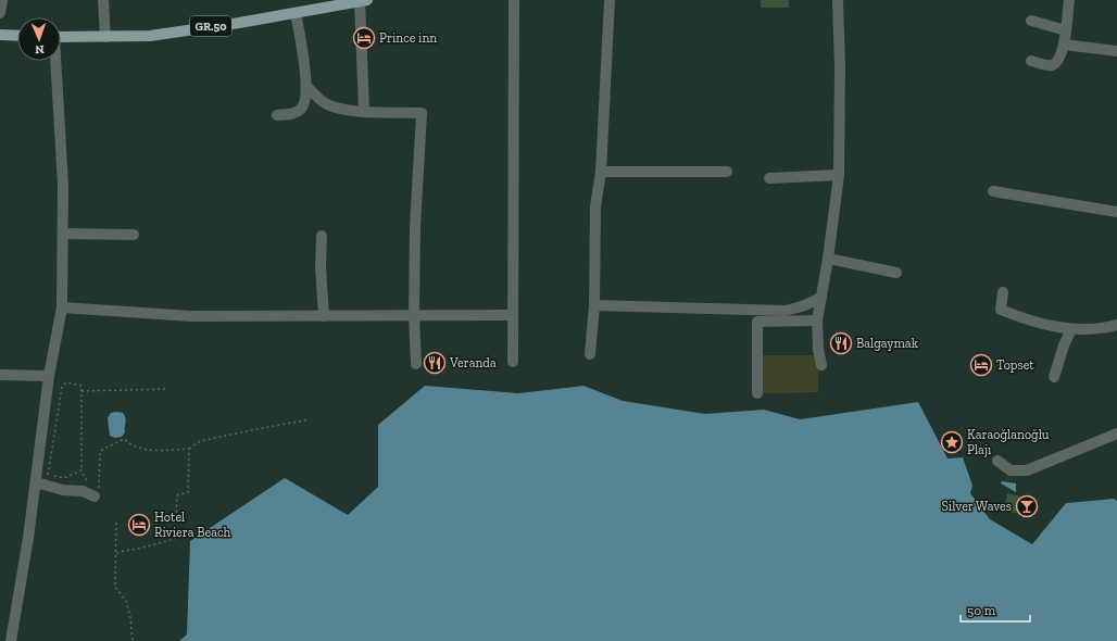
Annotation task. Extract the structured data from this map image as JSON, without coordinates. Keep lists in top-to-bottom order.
{
  "streets": {
    "main road": ["GR.50"]
  },
  "places": {
    "hotel": ["Prince inn", "Topset", "Hotel Riviera Beach"],
    "restaurant": ["Balgaymak", "Veranda"],
    "place": ["Karaoğlanoğlu Plajı"],
    "bar": ["Silver Waves"]
  },
  "scale_bar": "50 m",
  "north": "bottom"
}
